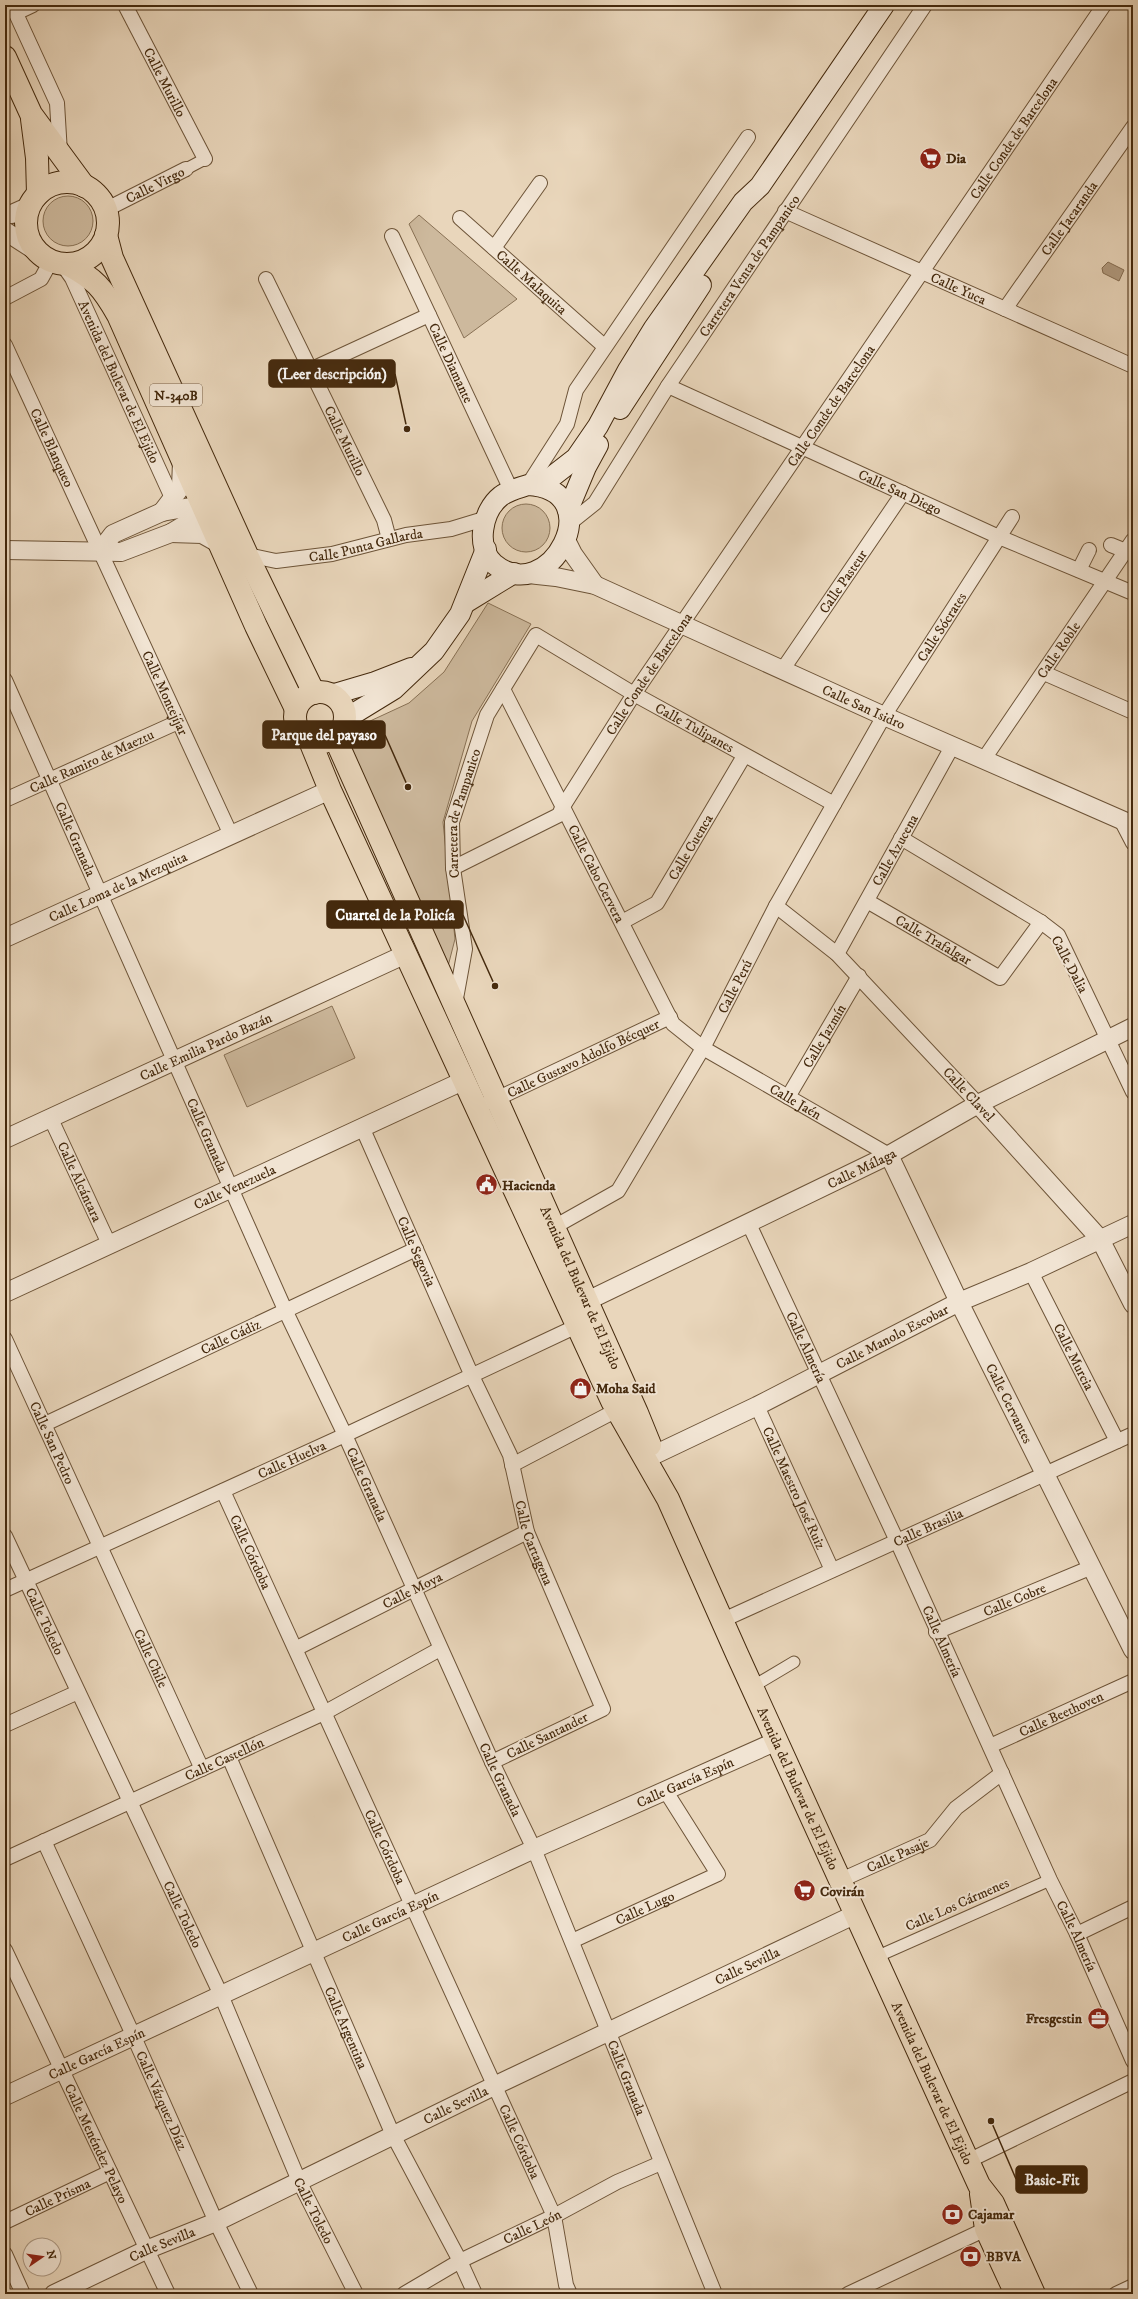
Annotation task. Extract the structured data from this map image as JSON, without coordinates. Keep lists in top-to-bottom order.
{
  "streets": {
    "main road": ["Carretera Venta de Pampanico", "Avenida del Bulevar de El Ejido", "N-340B"],
    "street": [
      "Calle Murillo",
      "Calle Conde de Barcelona",
      "Calle Virgo",
      "Calle Jacaranda",
      "Calle Malaquita",
      "Calle Yuca",
      "Calle Diamante",
      "Calle Blanqueo",
      "Calle San Diego",
      "Calle Punta Gallarda",
      "Calle Pasteur",
      "Calle Sócrates",
      "Calle Roble",
      "Calle Montejíjar",
      "Calle San Isidro",
      "Calle Tulipanes",
      "Calle Ramiro de Maeztu",
      "Carretera de Pampanico",
      "Calle Granada",
      "Calle Cuenca",
      "Calle Azucena",
      "Calle Cabo Cervera",
      "Calle Loma de la Mezquita",
      "Calle Trafalgar",
      "Calle Dalia",
      "Calle Perú",
      "Calle Jazmín",
      "Calle Emilia Pardo Bazán",
      "Calle Gustavo Adolfo Bécquer",
      "Calle Clavel",
      "Calle Jaén",
      "Calle Málaga",
      "Calle Alcántara",
      "Calle Venezuela",
      "Calle Segovia",
      "Calle Manolo Escobar",
      "Calle Cádiz",
      "Calle Almería",
      "Calle Murcia",
      "Calle Cervantes",
      "Calle San Pedro",
      "Calle Huelva",
      "Calle Maestro José Ruiz",
      "Calle Brasilia",
      "Calle Cartagena",
      "Calle Córdoba",
      "Calle Moya",
      "Calle Cobre",
      "Calle Toledo",
      "Calle Chile",
      "Calle Beethoven",
      "Calle Santander",
      "Calle Castellón",
      "Calle García Espín",
      "Calle Pasaje",
      "Calle Los Cármenes",
      "Calle Lugo",
      "Calle Sevilla",
      "Calle Argentina",
      "Calle Vázquez Díaz",
      "Calle Menéndez Pelayo",
      "Calle Prisma",
      "Calle León"
    ]
  },
  "crossings": [
    ["Calle Murillo", "Calle Virgo"],
    ["Calle Murillo", "Calle Punta Gallarda"],
    ["Calle Conde de Barcelona", "Calle Yuca"],
    ["Calle Conde de Barcelona", "Calle San Diego"],
    ["Calle Conde de Barcelona", "Calle San Isidro"],
    ["Calle Conde de Barcelona", "Calle Tulipanes"],
    ["Calle Conde de Barcelona", "Carretera de Pampanico"],
    ["Calle Conde de Barcelona", "Calle Cabo Cervera"],
    ["Calle Virgo", "Avenida del Bulevar de El Ejido"],
    ["Calle Virgo", "N-340B"],
    ["Calle Jacaranda", "Calle Yuca"],
    ["Carretera Venta de Pampanico", "Calle Yuca"],
    ["Carretera Venta de Pampanico", "Calle Diamante"],
    ["Carretera Venta de Pampanico", "Calle San Diego"],
    ["Carretera Venta de Pampanico", "Calle Punta Gallarda"],
    ["Carretera Venta de Pampanico", "Calle San Isidro"],
    ["Calle Diamante", "Calle Punta Gallarda"],
    ["Calle Diamante", "Calle San Isidro"],
    ["Avenida del Bulevar de El Ejido", "N-340B"],
    ["Avenida del Bulevar de El Ejido", "Calle Punta Gallarda"],
    ["Avenida del Bulevar de El Ejido", "Carretera de Pampanico"],
    ["Avenida del Bulevar de El Ejido", "Calle Loma de la Mezquita"],
    ["Avenida del Bulevar de El Ejido", "Calle Perú"],
    ["Avenida del Bulevar de El Ejido", "Calle Emilia Pardo Bazán"],
    ["Avenida del Bulevar de El Ejido", "Calle Gustavo Adolfo Bécquer"],
    ["Avenida del Bulevar de El Ejido", "Calle Málaga"],
    ["Avenida del Bulevar de El Ejido", "Calle Venezuela"],
    ["Avenida del Bulevar de El Ejido", "Calle Manolo Escobar"],
    ["Avenida del Bulevar de El Ejido", "Calle Huelva"],
    ["Avenida del Bulevar de El Ejido", "Calle Brasilia"],
    ["Avenida del Bulevar de El Ejido", "Calle García Espín"],
    ["Avenida del Bulevar de El Ejido", "Calle Pasaje"],
    ["Avenida del Bulevar de El Ejido", "Calle Los Cármenes"],
    ["Avenida del Bulevar de El Ejido", "Calle Sevilla"],
    ["Calle Blanqueo", "Calle Montejíjar"],
    ["Calle San Diego", "Calle Pasteur"],
    ["Calle San Diego", "Calle Sócrates"],
    ["Calle San Diego", "Calle Roble"],
    ["Calle Punta Gallarda", "Calle San Isidro"],
    ["Calle Pasteur", "Calle San Isidro"],
    ["Calle Sócrates", "Calle San Isidro"],
    ["Calle Sócrates", "Calle Perú"],
    ["Calle Roble", "Calle San Isidro"],
    ["Calle Montejíjar", "Calle Ramiro de Maeztu"],
    ["Calle Montejíjar", "Calle Loma de la Mezquita"],
    ["Calle San Isidro", "Calle Azucena"],
    ["Calle San Isidro", "Calle Perú"],
    ["Calle Tulipanes", "Carretera de Pampanico"],
    ["Calle Tulipanes", "Calle Cuenca"],
    ["Calle Tulipanes", "Calle Perú"],
    ["Calle Ramiro de Maeztu", "Calle Granada"],
    ["Carretera de Pampanico", "Calle Cabo Cervera"],
    ["Calle Granada", "Calle Loma de la Mezquita"],
    ["Calle Granada", "Calle Emilia Pardo Bazán"],
    ["Calle Granada", "Calle Venezuela"],
    ["Calle Granada", "Calle Cádiz"],
    ["Calle Granada", "Calle Huelva"],
    ["Calle Granada", "Calle Moya"],
    ["Calle Granada", "Calle Santander"],
    ["Calle Granada", "Calle Castellón"],
    ["Calle Granada", "Calle García Espín"],
    ["Calle Granada", "Calle Lugo"],
    ["Calle Granada", "Calle Sevilla"],
    ["Calle Granada", "Calle León"],
    ["Calle Cuenca", "Calle Cabo Cervera"],
    ["Calle Azucena", "Calle Trafalgar"],
    ["Calle Azucena", "Calle Dalia"],
    ["Calle Azucena", "Calle Clavel"],
    ["Calle Cabo Cervera", "Calle Perú"],
    ["Calle Cabo Cervera", "Calle Gustavo Adolfo Bécquer"],
    ["Calle Cabo Cervera", "Calle Jaén"],
    ["Calle Trafalgar", "Calle Dalia"],
    ["Calle Dalia", "Calle Málaga"],
    ["Calle Perú", "Calle Clavel"],
    ["Calle Perú", "Calle Jaén"],
    ["Calle Jazmín", "Calle Clavel"],
    ["Calle Jazmín", "Calle Jaén"],
    ["Calle Emilia Pardo Bazán", "Calle Alcántara"],
    ["Calle Clavel", "Calle Málaga"],
    ["Calle Clavel", "Calle Manolo Escobar"],
    ["Calle Jaén", "Calle Málaga"],
    ["Calle Jaén", "Calle Cervantes"],
    ["Calle Málaga", "Calle Almería"],
    ["Calle Málaga", "Calle Cervantes"],
    ["Calle Alcántara", "Calle Venezuela"],
    ["Calle Venezuela", "Calle Segovia"],
    ["Calle Segovia", "Calle Cádiz"],
    ["Calle Segovia", "Calle Huelva"],
    ["Calle Segovia", "Calle Cartagena"],
    ["Calle Manolo Escobar", "Calle Almería"],
    ["Calle Manolo Escobar", "Calle Murcia"],
    ["Calle Manolo Escobar", "Calle Cervantes"],
    ["Calle Manolo Escobar", "Calle Maestro José Ruiz"],
    ["Calle Cádiz", "Calle San Pedro"],
    ["Calle Almería", "Calle Brasilia"],
    ["Calle Almería", "Calle Cobre"],
    ["Calle Almería", "Calle Beethoven"],
    ["Calle Almería", "Calle Pasaje"],
    ["Calle Almería", "Calle Los Cármenes"],
    ["Calle Murcia", "Calle Brasilia"],
    ["Calle Cervantes", "Calle Brasilia"],
    ["Calle Cervantes", "Calle Cobre"],
    ["Calle San Pedro", "Calle Huelva"],
    ["Calle San Pedro", "Calle Chile"],
    ["Calle Huelva", "Calle Cartagena"],
    ["Calle Huelva", "Calle Córdoba"],
    ["Calle Huelva", "Calle Toledo"],
    ["Calle Huelva", "Calle Chile"],
    ["Calle Maestro José Ruiz", "Calle Brasilia"],
    ["Calle Cartagena", "Calle Moya"],
    ["Calle Cartagena", "Calle Santander"],
    ["Calle Córdoba", "Calle Moya"],
    ["Calle Córdoba", "Calle Castellón"],
    ["Calle Córdoba", "Calle García Espín"],
    ["Calle Córdoba", "Calle Sevilla"],
    ["Calle Córdoba", "Calle León"],
    ["Calle Toledo", "Calle Castellón"],
    ["Calle Toledo", "Calle García Espín"],
    ["Calle Toledo", "Calle Sevilla"],
    ["Calle Chile", "Calle Castellón"],
    ["Calle Castellón", "Calle Argentina"],
    ["Calle Castellón", "Calle Vázquez Díaz"],
    ["Calle García Espín", "Calle Lugo"],
    ["Calle García Espín", "Calle Argentina"],
    ["Calle García Espín", "Calle Vázquez Díaz"],
    ["Calle García Espín", "Calle Menéndez Pelayo"],
    ["Calle Sevilla", "Calle Argentina"],
    ["Calle Sevilla", "Calle Vázquez Díaz"],
    ["Calle Sevilla", "Calle Menéndez Pelayo"],
    ["Calle Argentina", "Calle León"],
    ["Calle Menéndez Pelayo", "Calle Prisma"]
  ],
  "places": {
    "supermarket": ["Dia", "Covirán"],
    "other": [
      "(Leer descripción)",
      "Parque del payaso",
      "Cuartel de la Policía",
      "Basic-Fit"
    ],
    "public building": ["Hacienda"],
    "shop": ["Moha Said"],
    "office": ["Fresgestin"],
    "bank": ["Cajamar", "BBVA"]
  },
  "north": "right"
}
